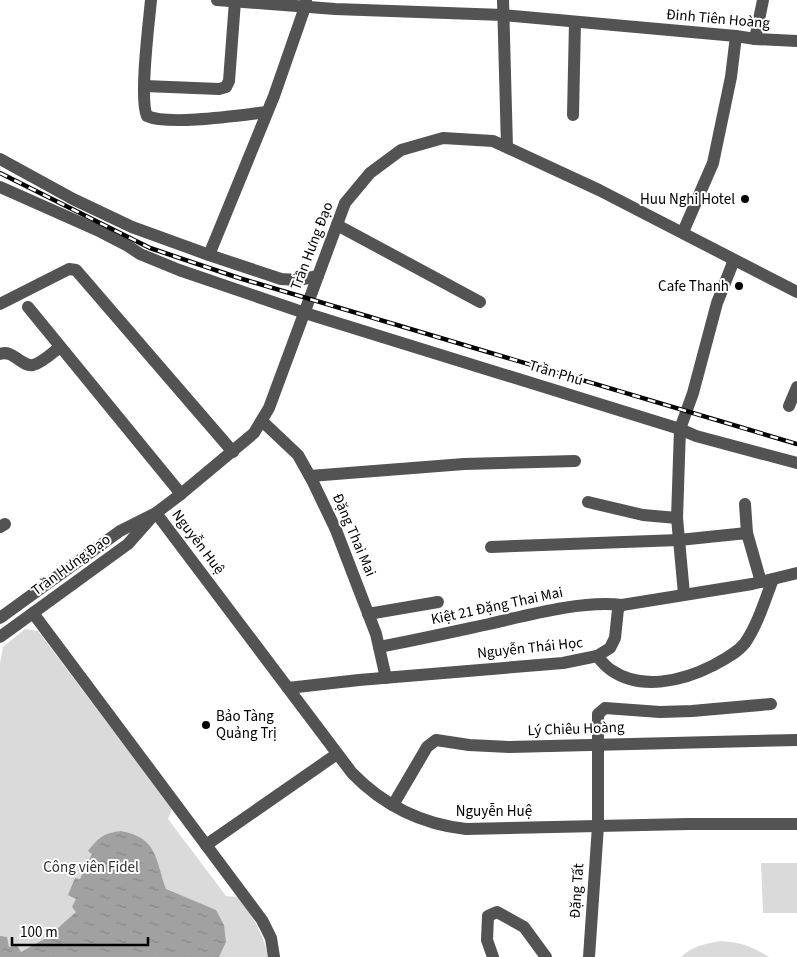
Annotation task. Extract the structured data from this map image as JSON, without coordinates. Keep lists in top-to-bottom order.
{
  "streets": {
    "street": [
      "Đinh Tiên Hoàng",
      "Trần Hưng Đạo",
      "Trần Phú",
      "Đặng Thai Mai",
      "Nguyễn Huệ",
      "Kiệt 21 Đặng Thai Mai",
      "Nguyễn Thái Học",
      "Lý Chiêu Hoàng",
      "Đặng Tất"
    ]
  },
  "crossings": [
    ["Trần Hưng Đạo", "Trần Phú"],
    ["Trần Hưng Đạo", "Đặng Thai Mai"],
    ["Trần Hưng Đạo", "Nguyễn Huệ"],
    ["Đặng Thai Mai", "Kiệt 21 Đặng Thai Mai"],
    ["Đặng Thai Mai", "Nguyễn Thái Học"],
    ["Nguyễn Huệ", "Nguyễn Thái Học"],
    ["Nguyễn Huệ", "Lý Chiêu Hoàng"],
    ["Nguyễn Huệ", "Đặng Tất"],
    ["Kiệt 21 Đặng Thai Mai", "Nguyễn Thái Học"],
    ["Lý Chiêu Hoàng", "Đặng Tất"]
  ],
  "parks": ["Công viên Fidel"],
  "places": ["Huu Nghi Hotel", "Cafe Thanh", "Bảo Tàng Quảng Trị"],
  "scale_bar": "100 m"
}
